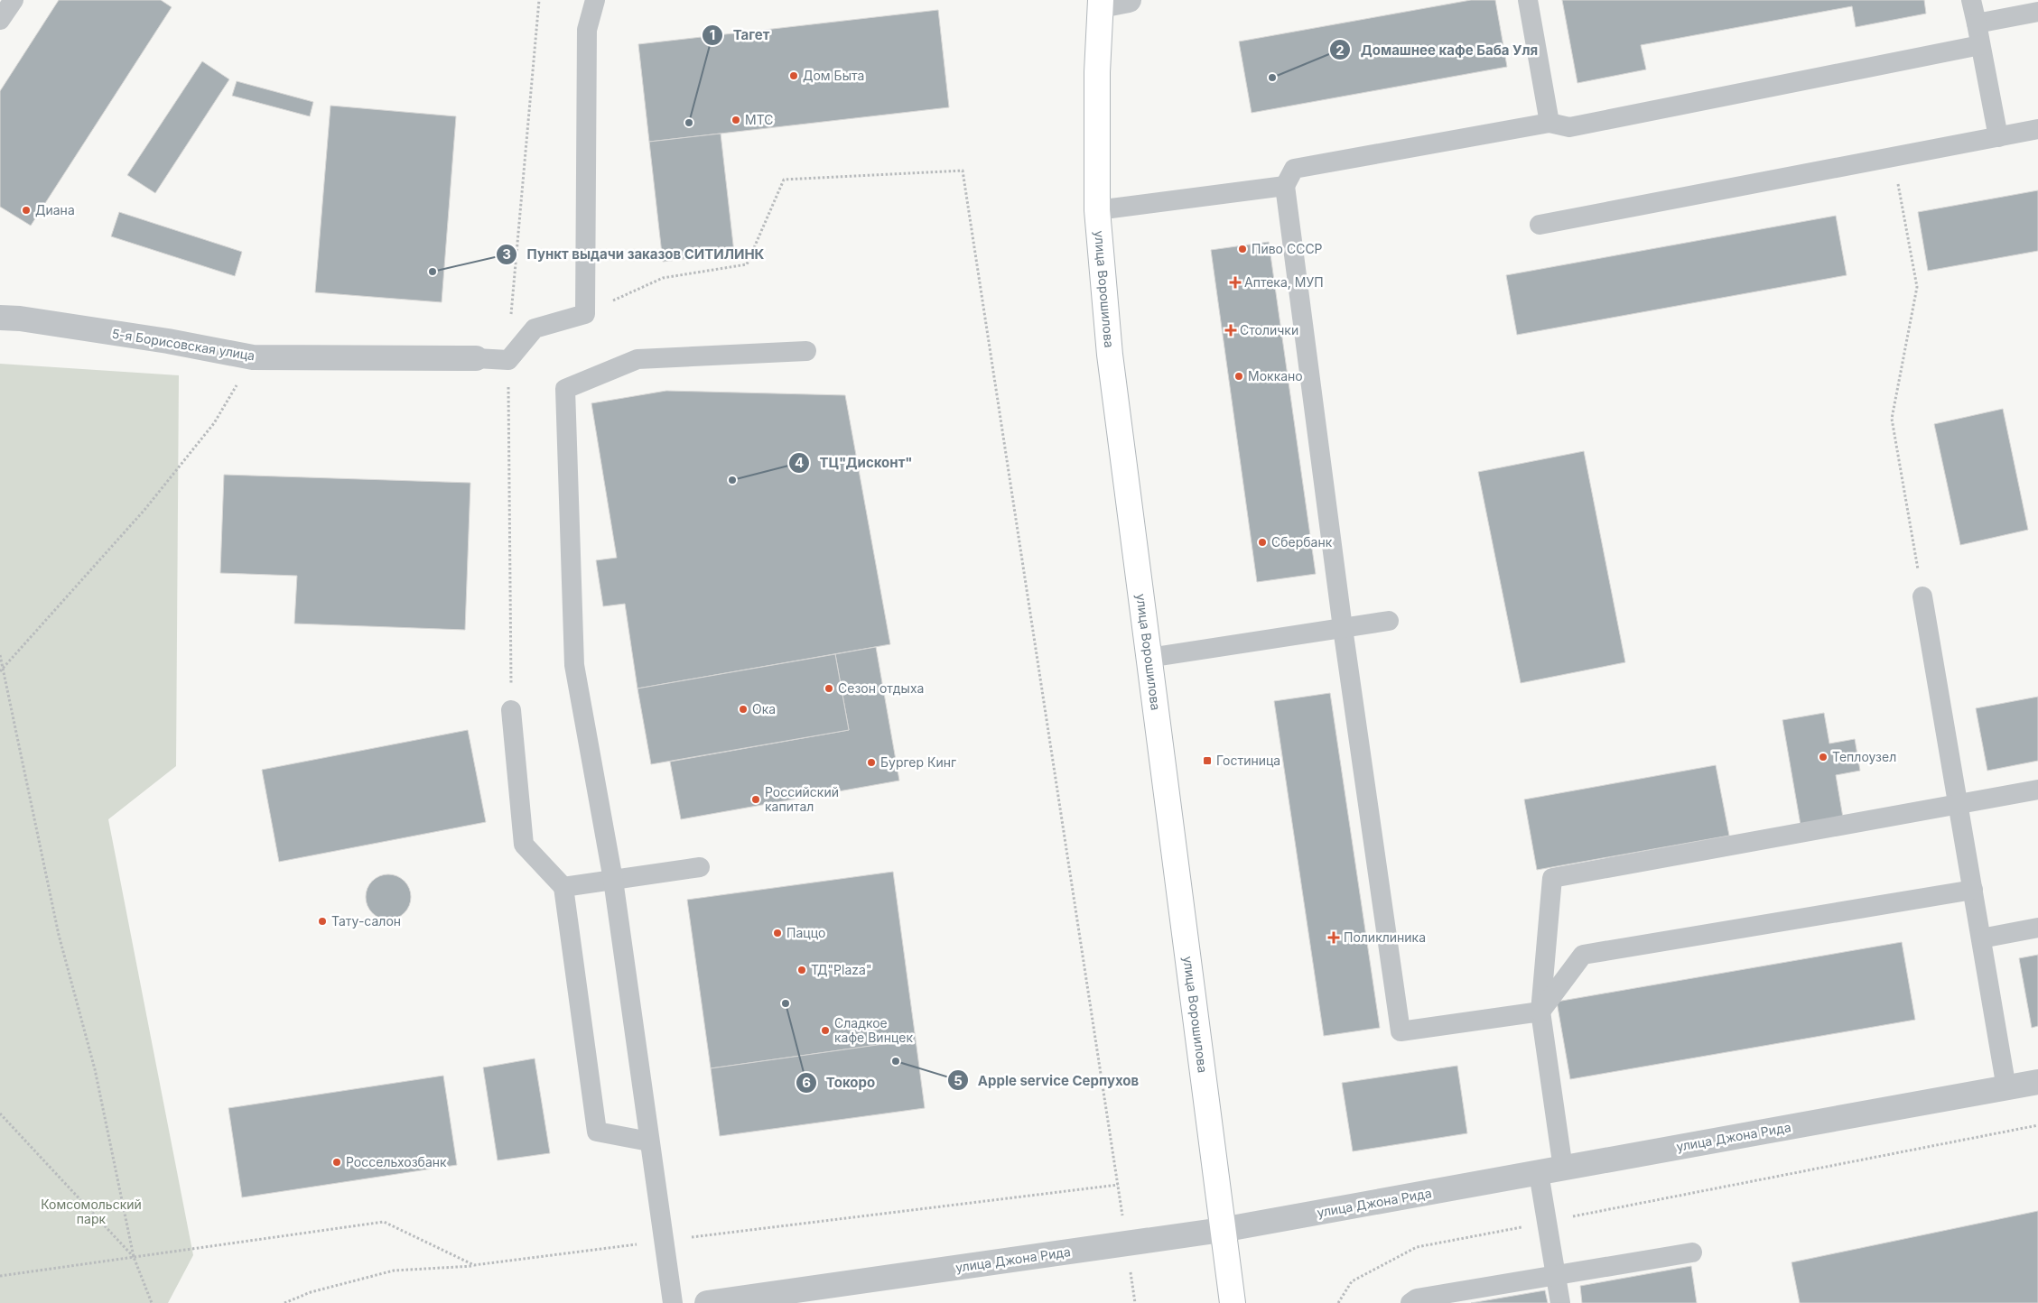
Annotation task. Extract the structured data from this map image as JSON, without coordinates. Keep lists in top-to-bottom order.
{
  "streets": {
    "main road": ["улица Ворошилова"],
    "street": ["5-я Борисовская улица", "улица Джона Рида"]
  },
  "crossings": [
    ["улица Ворошилова", "улица Джона Рида"]
  ],
  "parks": ["Комсомольский парк"],
  "places": {
    "other": [
      "Дом Быта",
      "Домашнее кафе Баба Уля",
      "МТС",
      "Тагет",
      "Диана",
      "Пиво СССР",
      "Пункт выдачи заказов СИТИЛИНК",
      "Моккано",
      "ТЦ\"Дисконт\"",
      "Сбербанк",
      "Сезон отдыха",
      "Ока",
      "Теплоузел",
      "Бургер Кинг",
      "Российский капитал",
      "Тату-салон",
      "Паццо",
      "ТД\"Plaza\"",
      "Токоро",
      "Сладкое кафе Винцек",
      "Apple service Серпухов",
      "Россельхозбанк"
    ],
    "health": ["Аптека, МУП", "Столички", "Поликлиника"],
    "transit": ["Гостиница"]
  }
}
